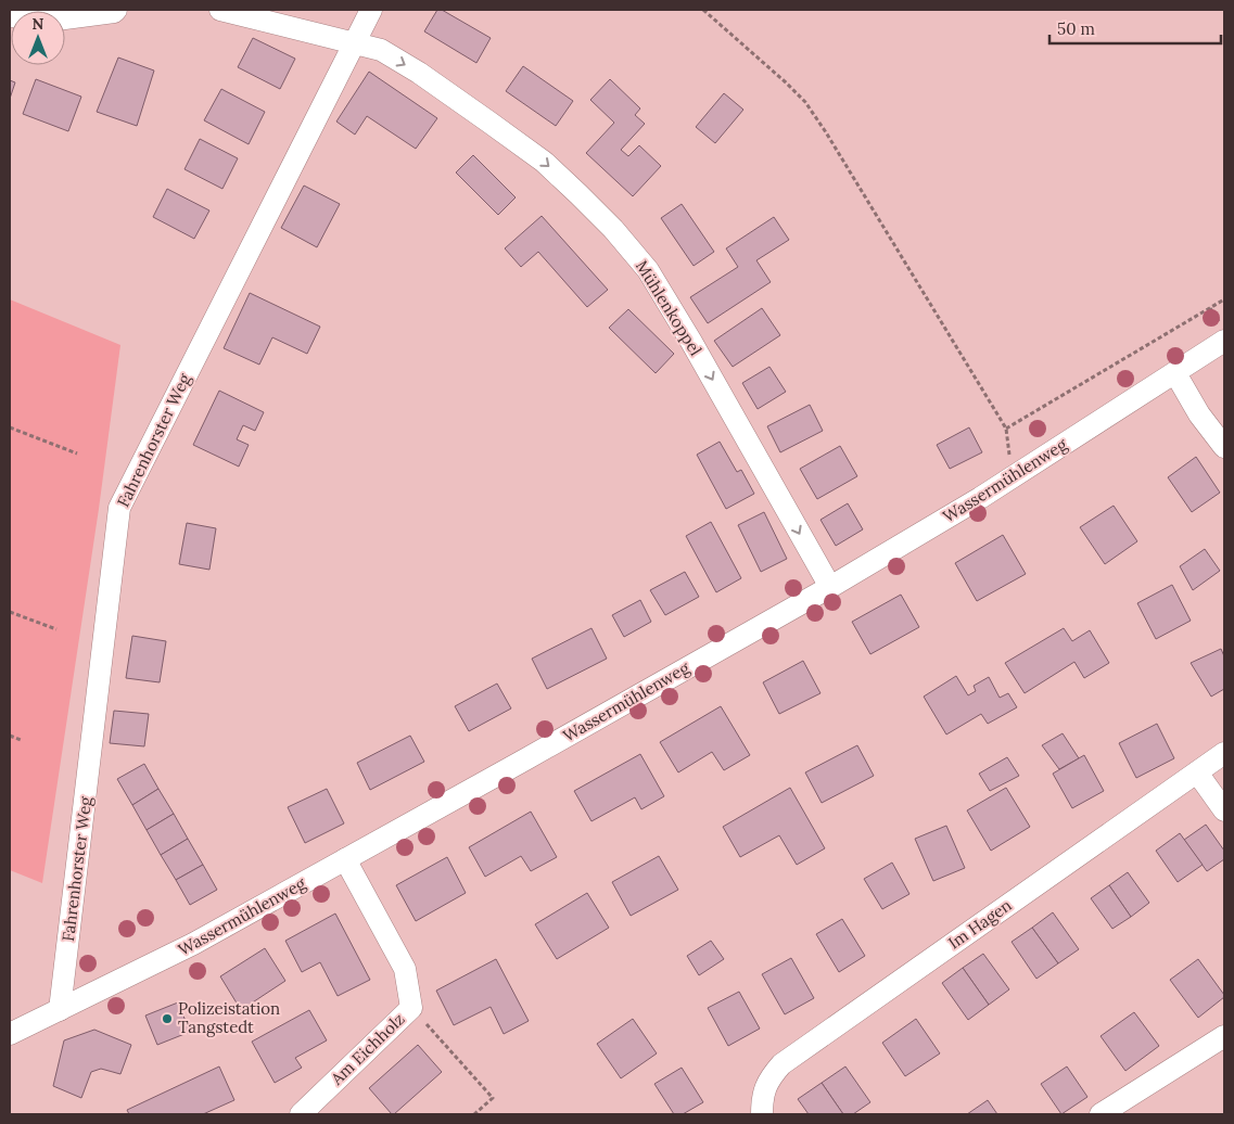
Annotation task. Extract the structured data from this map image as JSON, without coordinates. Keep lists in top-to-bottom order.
{
  "streets": {
    "street": [
      "Mühlenkoppel",
      "Fahrenhorster Weg",
      "Wassermühlenweg",
      "Im Hagen",
      "Am Eichholz"
    ]
  },
  "crossings": [
    ["Mühlenkoppel", "Fahrenhorster Weg"],
    ["Mühlenkoppel", "Wassermühlenweg"],
    ["Fahrenhorster Weg", "Wassermühlenweg"],
    ["Wassermühlenweg", "Am Eichholz"]
  ],
  "one_way": ["Mühlenkoppel"],
  "places": ["Polizeistation Tangstedt"],
  "scale_bar": "50 m",
  "north": "top"
}
